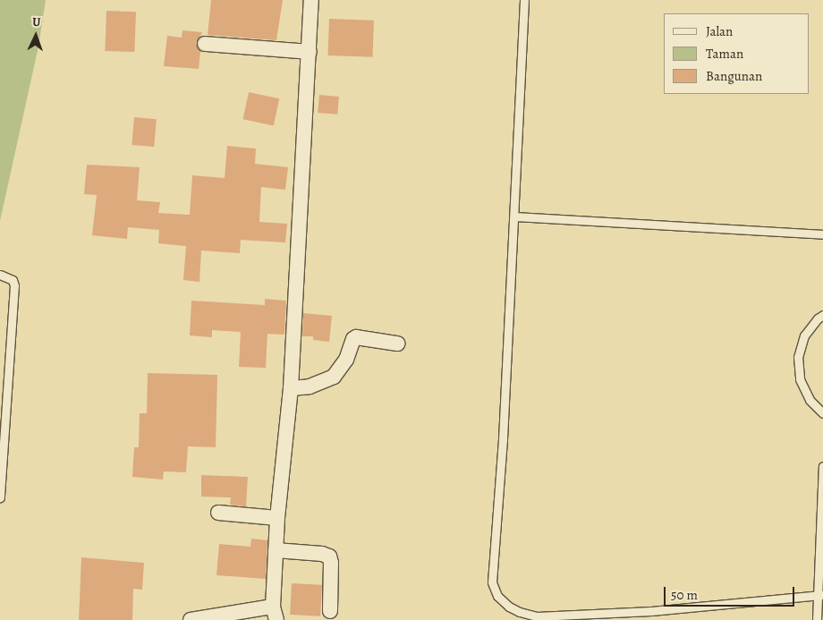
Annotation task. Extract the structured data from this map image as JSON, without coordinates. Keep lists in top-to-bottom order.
{
  "legend": ["Jalan", "Taman", "Bangunan"],
  "scale_bar": "50 m",
  "north": "top"
}
